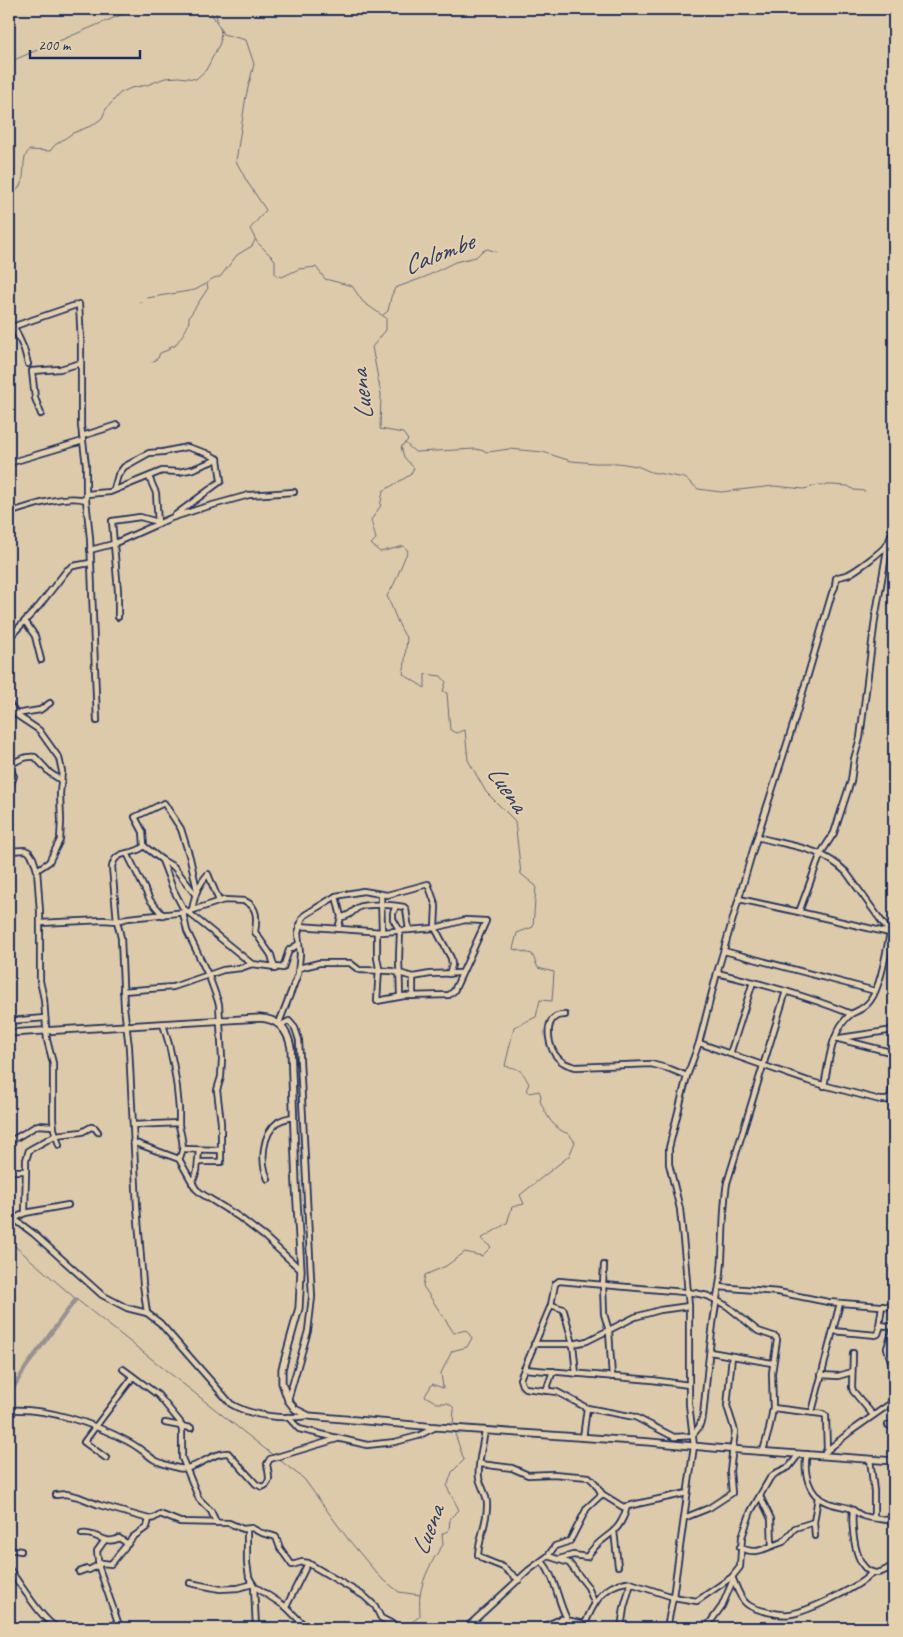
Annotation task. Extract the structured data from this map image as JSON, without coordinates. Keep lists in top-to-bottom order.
{
  "water": ["Calombe", "Luena"],
  "scale_bar": "200 m"
}
